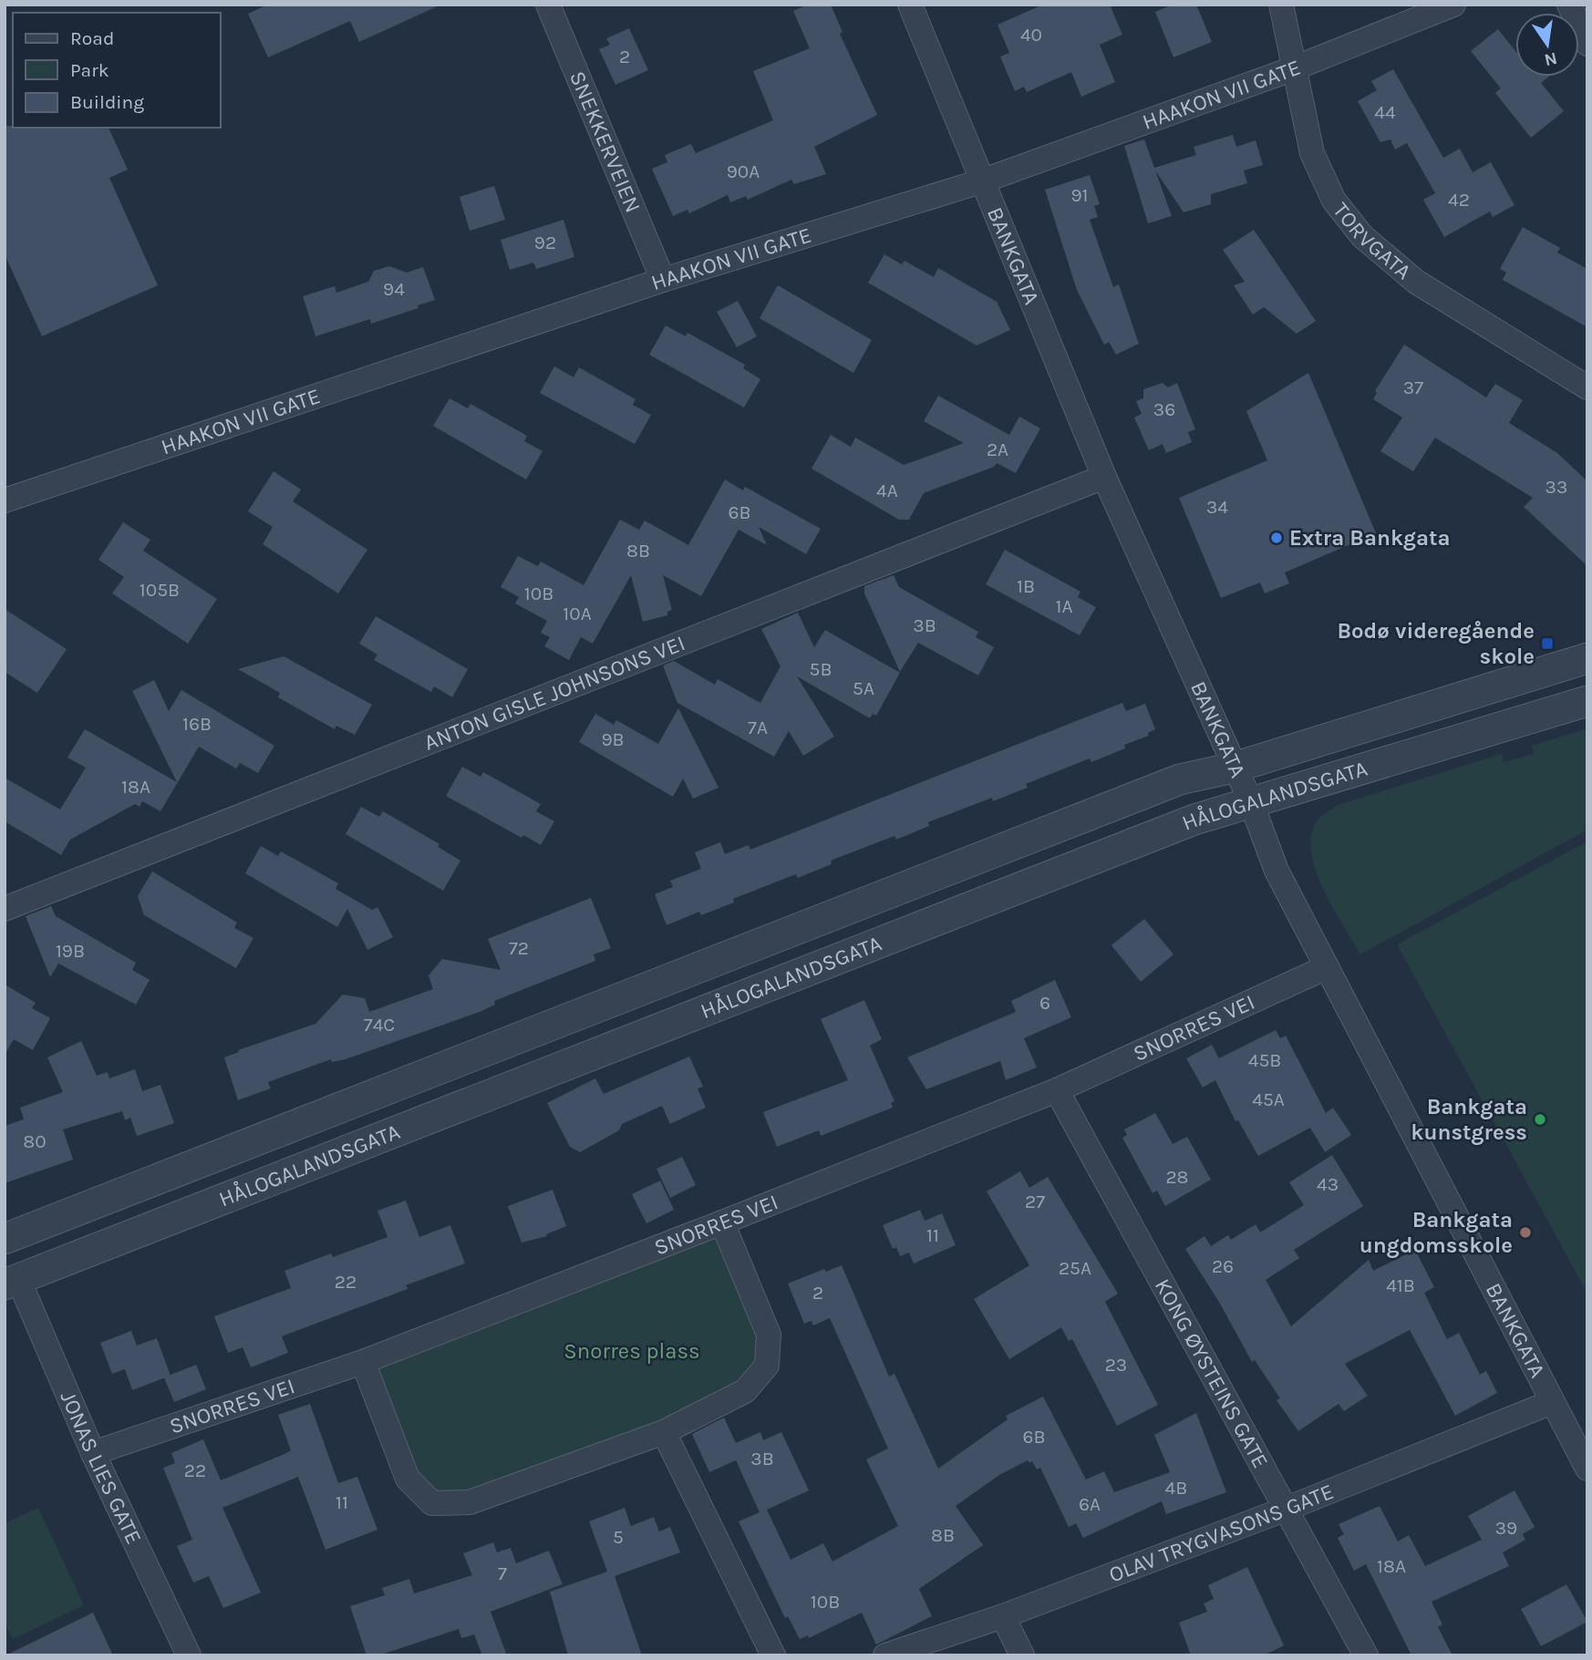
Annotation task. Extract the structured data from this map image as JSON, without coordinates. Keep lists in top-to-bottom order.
{
  "streets": {
    "street": [
      "HAAKON VII GATE",
      "SNEKKERVEIEN",
      "TORVGATA",
      "BANKGATA",
      "ANTON GISLE JOHNSONS VEI",
      "HÅLOGALANDSGATA",
      "SNORRES VEI",
      "KONG ØYSTEINS GATE",
      "JONAS LIES GATE",
      "OLAV TRYGVASONS GATE"
    ]
  },
  "crossings": [
    ["HAAKON VII GATE", "SNEKKERVEIEN"],
    ["HAAKON VII GATE", "TORVGATA"],
    ["HAAKON VII GATE", "BANKGATA"],
    ["BANKGATA", "ANTON GISLE JOHNSONS VEI"],
    ["BANKGATA", "HÅLOGALANDSGATA"],
    ["BANKGATA", "SNORRES VEI"],
    ["BANKGATA", "OLAV TRYGVASONS GATE"],
    ["HÅLOGALANDSGATA", "JONAS LIES GATE"],
    ["SNORRES VEI", "KONG ØYSTEINS GATE"],
    ["SNORRES VEI", "JONAS LIES GATE"],
    ["KONG ØYSTEINS GATE", "OLAV TRYGVASONS GATE"]
  ],
  "parks": ["Snorres plass"],
  "places": {
    "other": ["Extra Bankgata", "Bankgata kunstgress", "Bankgata ungdomsskole"],
    "transit": ["Bodø videregående skole"]
  },
  "house_numbers": [
    "40",
    "2",
    "44",
    "90A",
    "91",
    "42",
    "92",
    "94",
    "37",
    "36",
    "2A",
    "33",
    "4A",
    "34",
    "6B",
    "8B",
    "1B",
    "105B",
    "10B",
    "1A",
    "10A",
    "3B",
    "5B",
    "5A",
    "16B",
    "7A",
    "9B",
    "18A",
    "72",
    "19B",
    "6",
    "74C",
    "45B",
    "45A",
    "80",
    "28",
    "43",
    "27",
    "11",
    "26",
    "25A",
    "22",
    "41B",
    "2",
    "23",
    "6B",
    "3B",
    "22",
    "4B",
    "11",
    "6A",
    "39",
    "8B",
    "5",
    "18A",
    "7",
    "10B"
  ],
  "legend": ["Road", "Park", "Building"],
  "north": "bottom"
}
